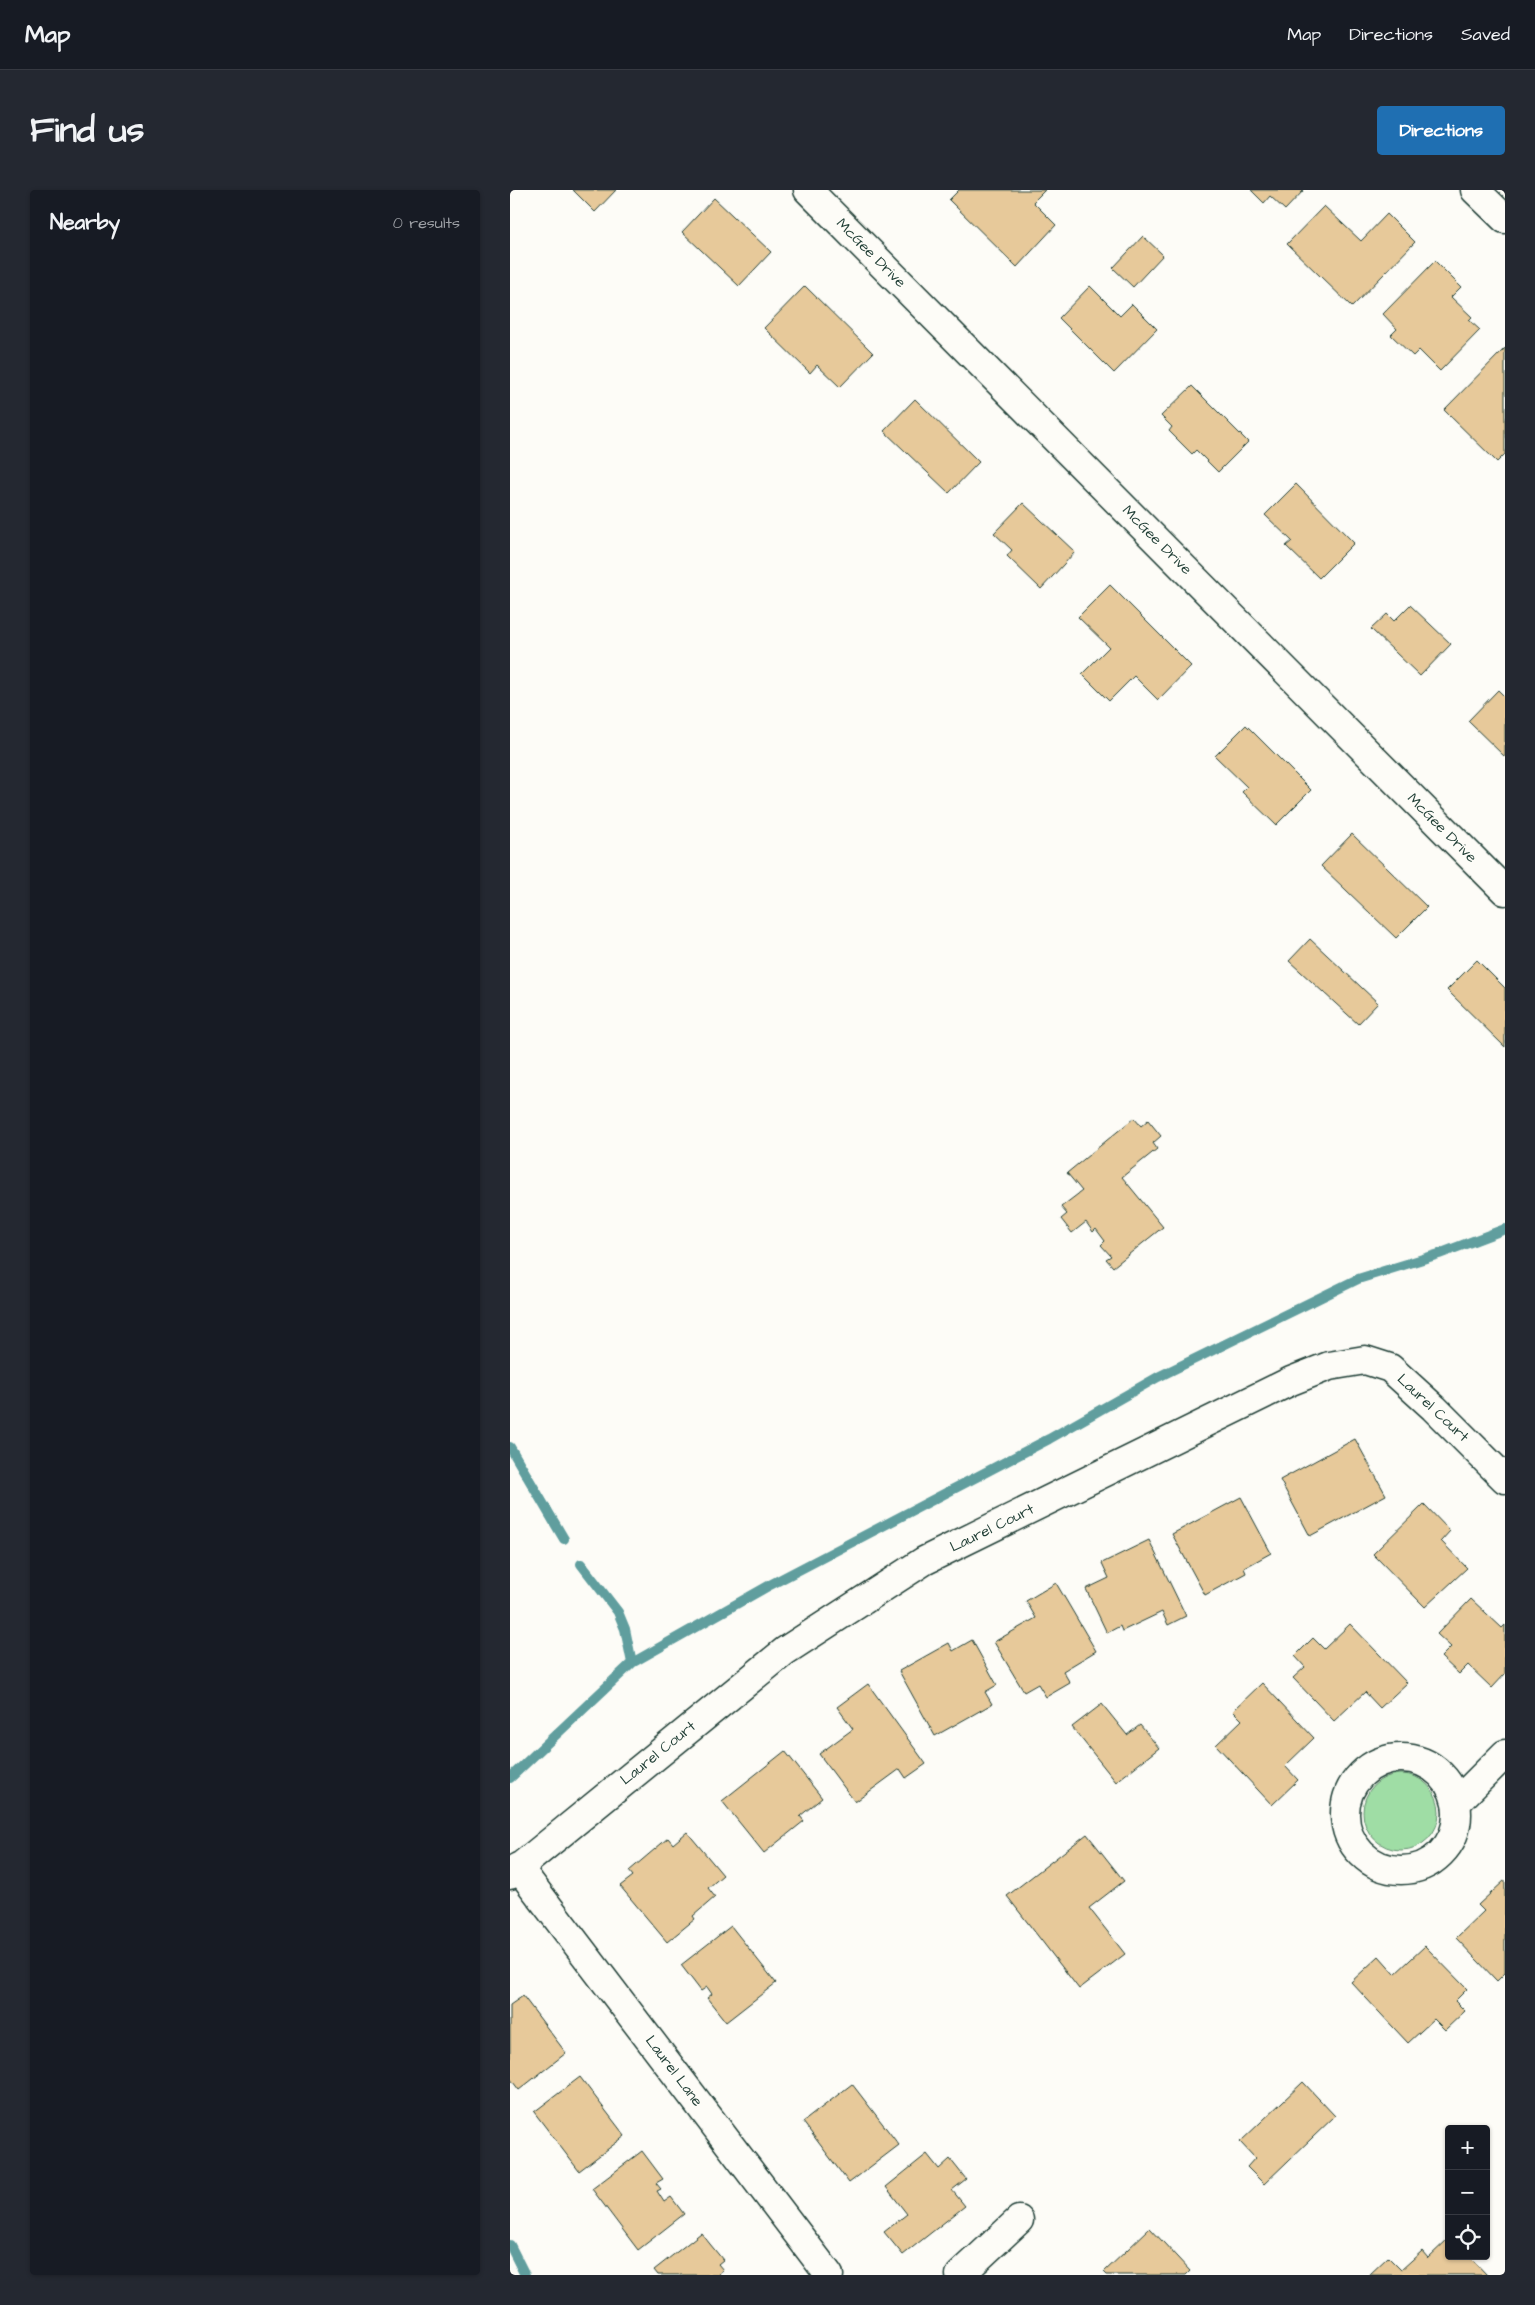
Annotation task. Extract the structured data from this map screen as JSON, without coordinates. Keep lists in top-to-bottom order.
{
  "streets": {
    "street": ["McGee Drive", "Laurel Court", "Laurel Lane"]
  },
  "crossings": [
    ["Laurel Court", "Laurel Lane"]
  ],
  "page": {
    "header": "Map",
    "nav": ["Map", "Directions", "Saved"],
    "title": "Find us",
    "buttons": "Directions",
    "heading": ["Nearby", "0 results"],
    "map_buttons": ["+", "−"]
  }
}
